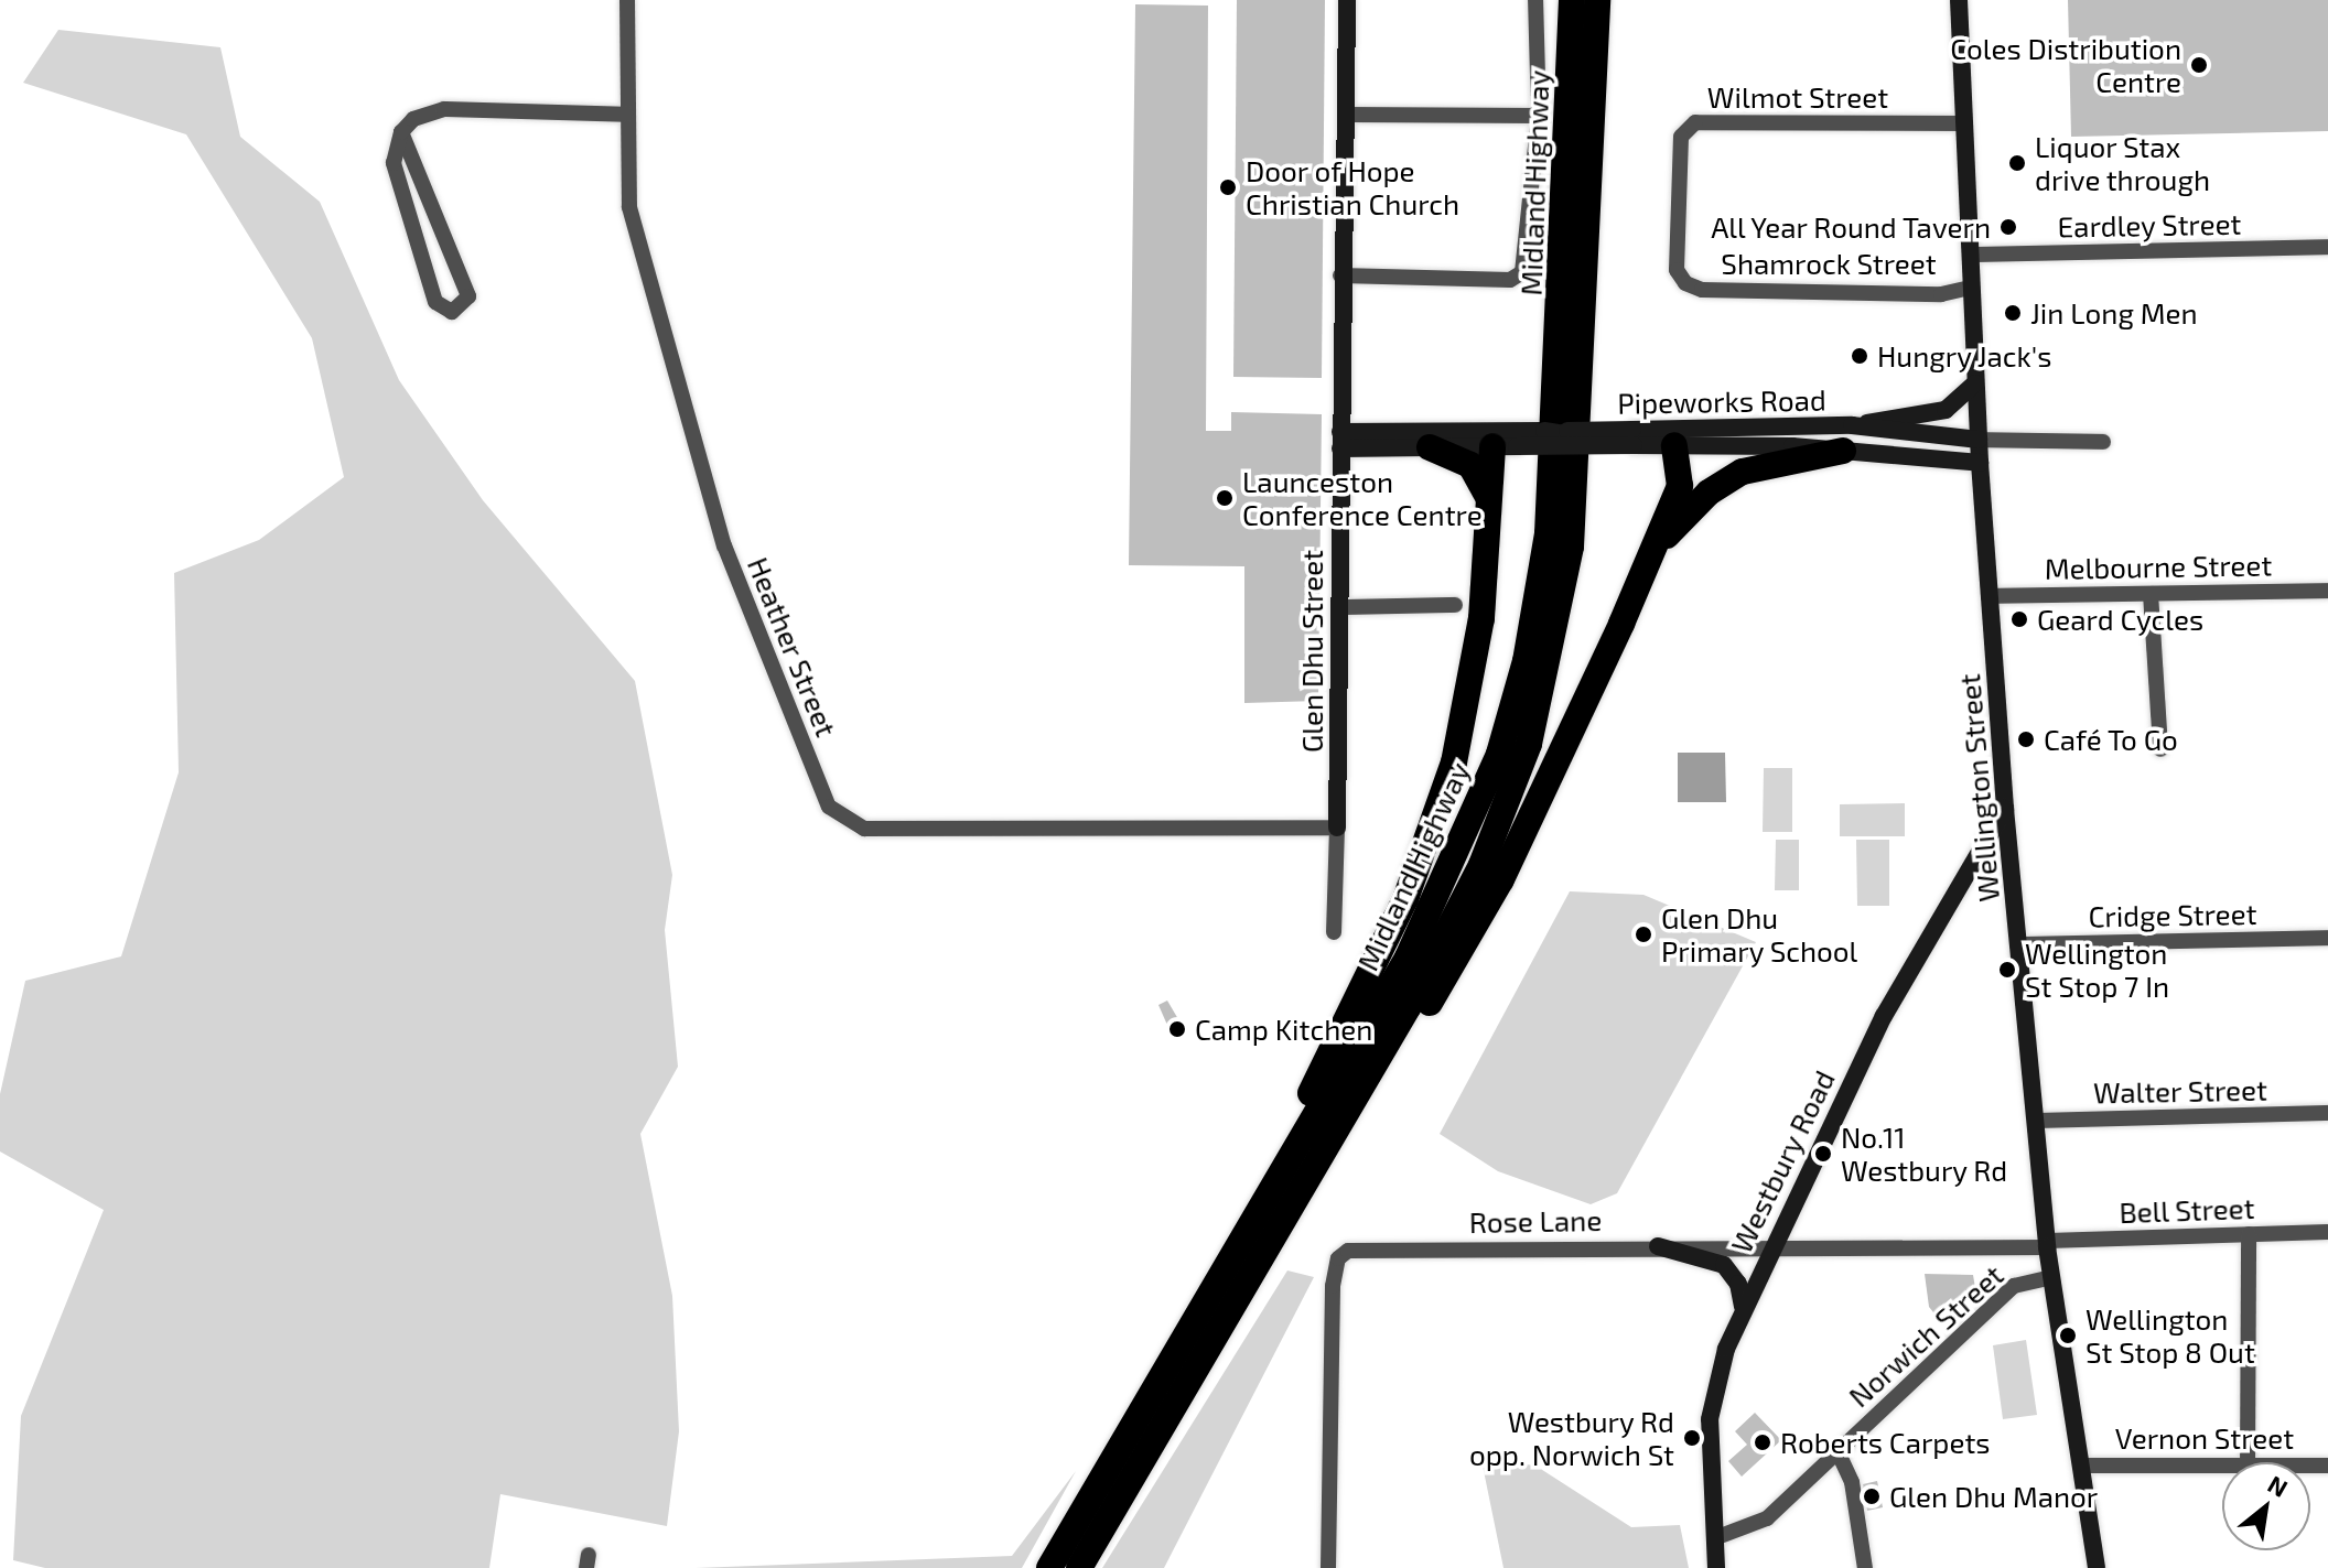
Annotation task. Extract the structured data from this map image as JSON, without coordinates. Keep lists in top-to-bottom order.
{
  "streets": {
    "highway": ["Midland Highway"],
    "main road": [
      "Pipeworks Road",
      "Glen Dhu Street",
      "Wellington Street",
      "Westbury Road"
    ],
    "street": [
      "Wilmot Street",
      "Eardley Street",
      "Shamrock Street",
      "Melbourne Street",
      "Heather Street",
      "Cridge Street",
      "Walter Street",
      "Bell Street",
      "Rose Lane",
      "Norwich Street",
      "Vernon Street"
    ]
  },
  "crossings": [
    ["Wilmot Street", "Shamrock Street"],
    ["Wilmot Street", "Wellington Street"],
    ["Eardley Street", "Wellington Street"],
    ["Shamrock Street", "Wellington Street"],
    ["Pipeworks Road", "Glen Dhu Street"],
    ["Pipeworks Road", "Wellington Street"],
    ["Melbourne Street", "Wellington Street"],
    ["Heather Street", "Glen Dhu Street"],
    ["Wellington Street", "Cridge Street"],
    ["Wellington Street", "Walter Street"],
    ["Wellington Street", "Westbury Road"],
    ["Wellington Street", "Bell Street"],
    ["Wellington Street", "Rose Lane"],
    ["Wellington Street", "Norwich Street"],
    ["Wellington Street", "Vernon Street"],
    ["Westbury Road", "Rose Lane"],
    ["Westbury Road", "Norwich Street"],
    ["Bell Street", "Rose Lane"]
  ],
  "places": [
    "Coles Distribution Centre",
    "Liquor Stax drive through",
    "Door of Hope Christian Church",
    "All Year Round Tavern",
    "Jin Long Men",
    "Hungry Jack's",
    "Launceston Conference Centre",
    "Geard Cycles",
    "Café To Go",
    "Glen Dhu Primary School",
    "Wellington St Stop 7 In",
    "Camp Kitchen",
    "No.11 Westbury Rd",
    "Wellington St Stop 8 Out",
    "Westbury Rd opp. Norwich St",
    "Roberts Carpets",
    "Glen Dhu Manor"
  ],
  "north": "top right"
}
